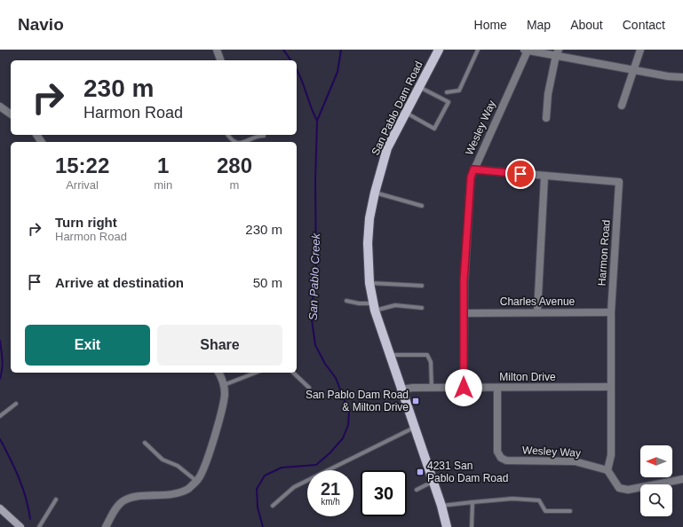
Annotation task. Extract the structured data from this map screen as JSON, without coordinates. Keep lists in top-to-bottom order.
{
  "streets": {
    "main road": ["San Pablo Dam Road"],
    "street": [
      "Wesley Way",
      "Harmon Road",
      "Charles Avenue",
      "Milton Drive"
    ]
  },
  "crossings": [
    ["San Pablo Dam Road", "Milton Drive"],
    ["Wesley Way", "Harmon Road"],
    ["Wesley Way", "Charles Avenue"],
    ["Wesley Way", "Milton Drive"],
    ["Harmon Road", "Charles Avenue"],
    ["Harmon Road", "Milton Drive"]
  ],
  "water": ["San Pablo Creek"],
  "places": {
    "transit": ["San Pablo Dam Road & Milton Drive", "4231 San Pablo Dam Road"]
  },
  "north": "left",
  "page": {
    "header": "Navio",
    "nav": [
      "Home",
      "Map",
      "About",
      "Contact"
    ],
    "turn": ["230 m", "Harmon Road"],
    "eta": [
      "15:22",
      "Arrival",
      "1",
      "min",
      "280",
      "m"
    ],
    "list": [
      {
        "name": "Turn right",
        "note": "Harmon Road",
        "value": "230 m"
      },
      {
        "name": "Arrive at destination",
        "value": "50 m"
      }
    ],
    "buttons": ["Exit", "Share"],
    "speed": "21 km/h",
    "limit": "30"
  }
}
